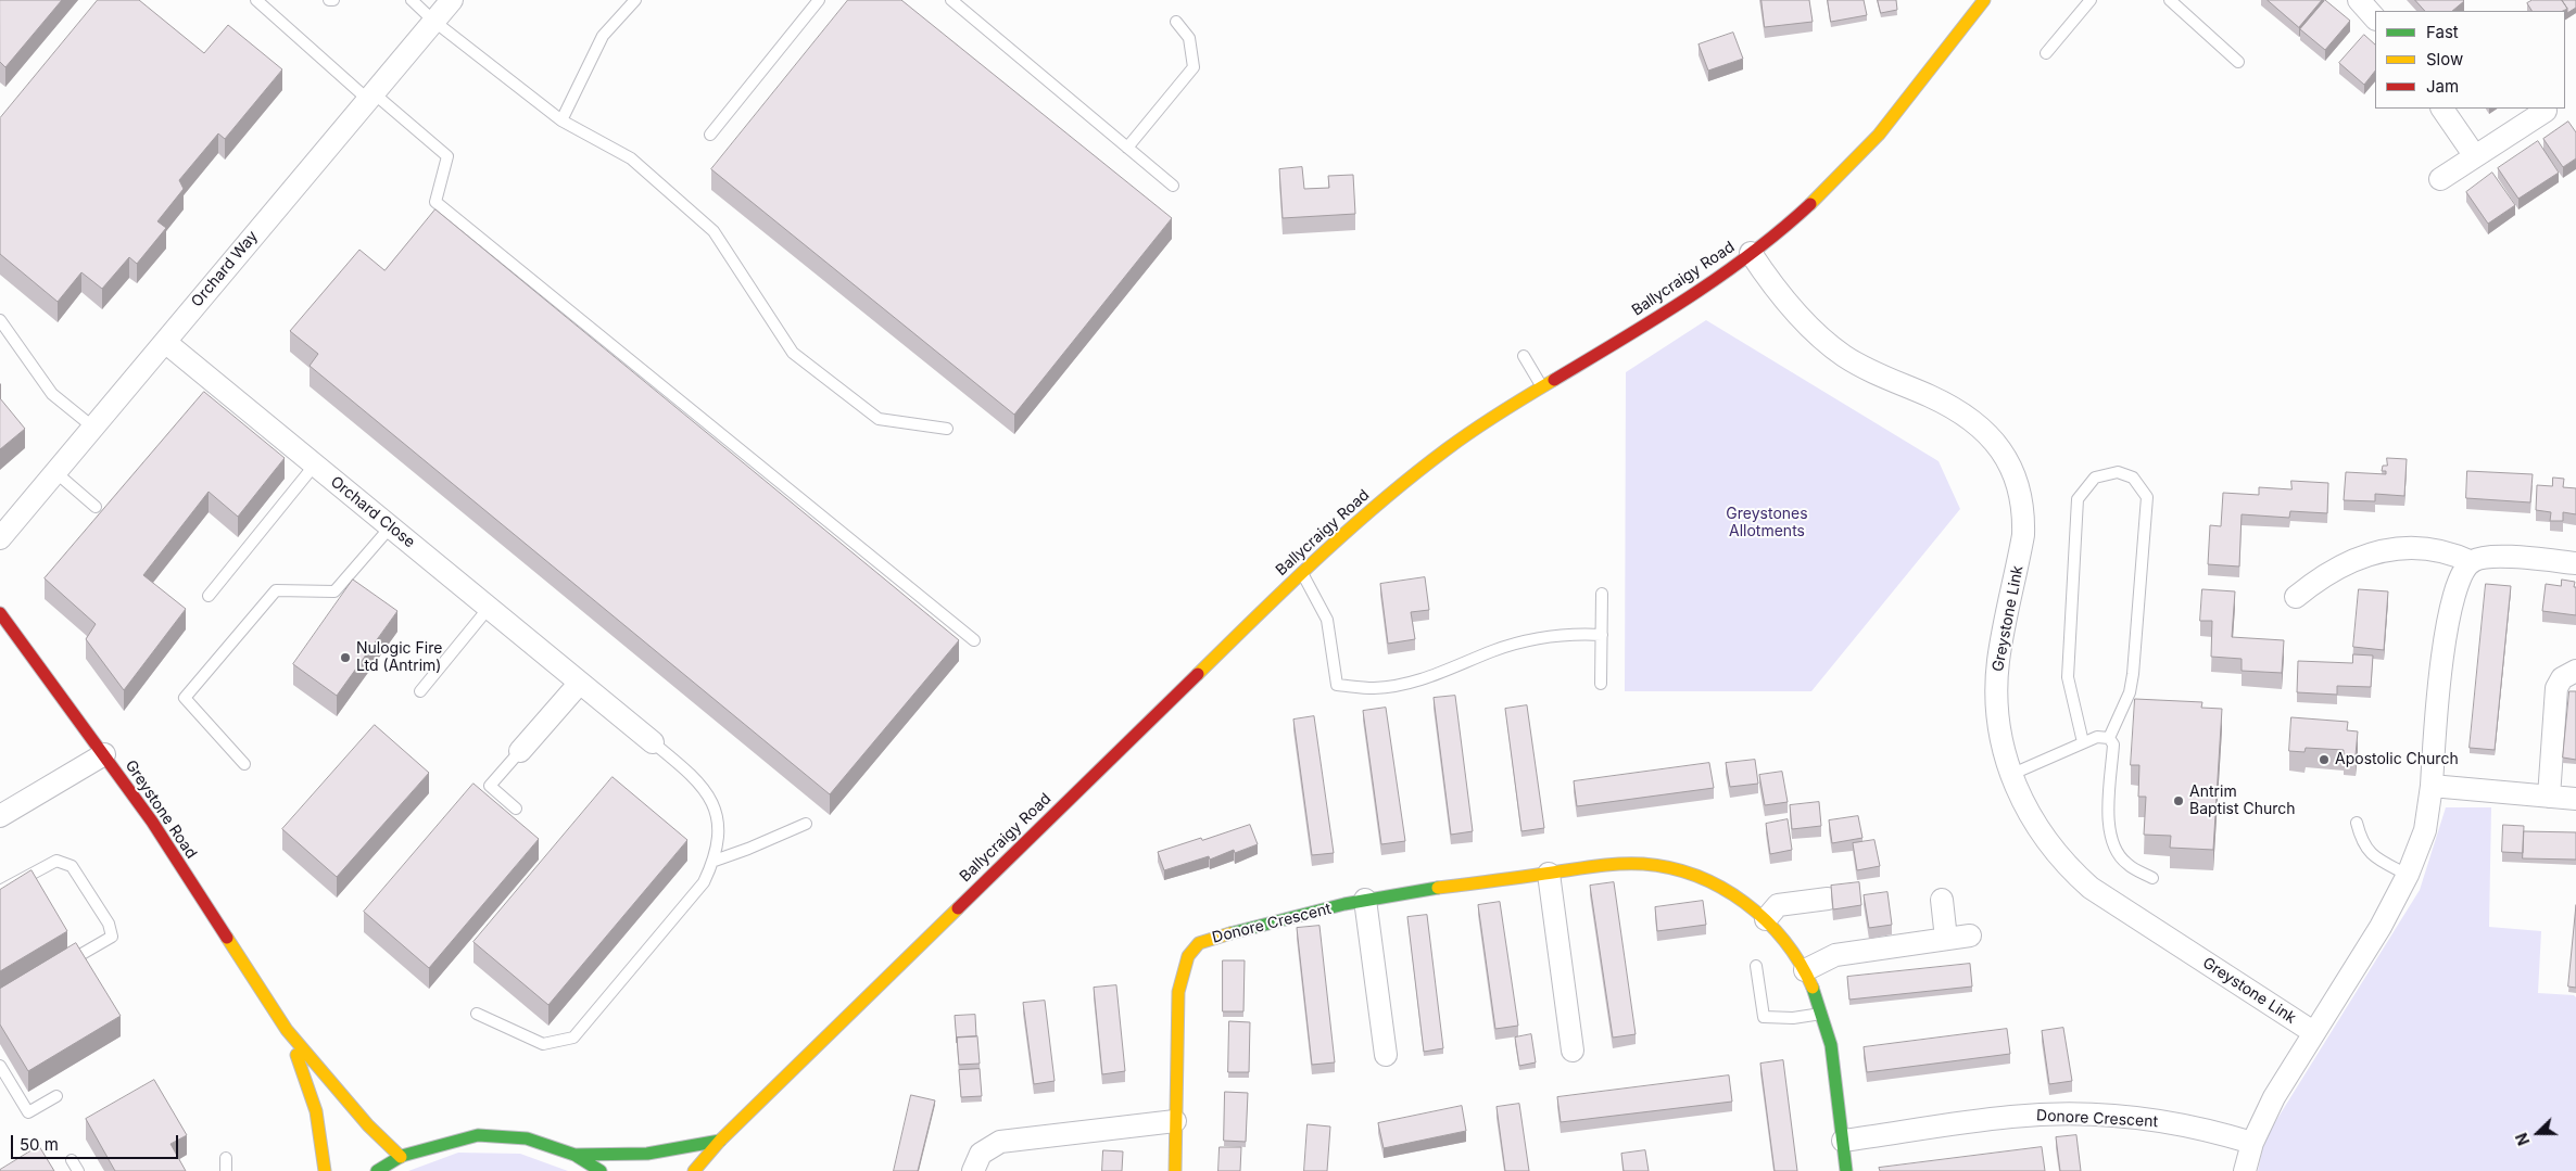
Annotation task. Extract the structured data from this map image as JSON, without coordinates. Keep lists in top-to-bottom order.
{
  "streets": {
    "main road": ["Ballycraigy Road", "Greystone Road", "Donore Crescent"],
    "street": ["Orchard Way", "Orchard Close", "Greystone Link"]
  },
  "crossings": [
    ["Orchard Way", "Orchard Close"],
    ["Ballycraigy Road", "Greystone Link"]
  ],
  "parks": ["Greystones Allotments"],
  "places": ["Nulogic Fire Ltd (Antrim)", "Apostolic Church", "Antrim Baptist Church"],
  "legend": ["Fast", "Slow", "Jam"],
  "scale_bar": "50 m",
  "north": "left"
}
